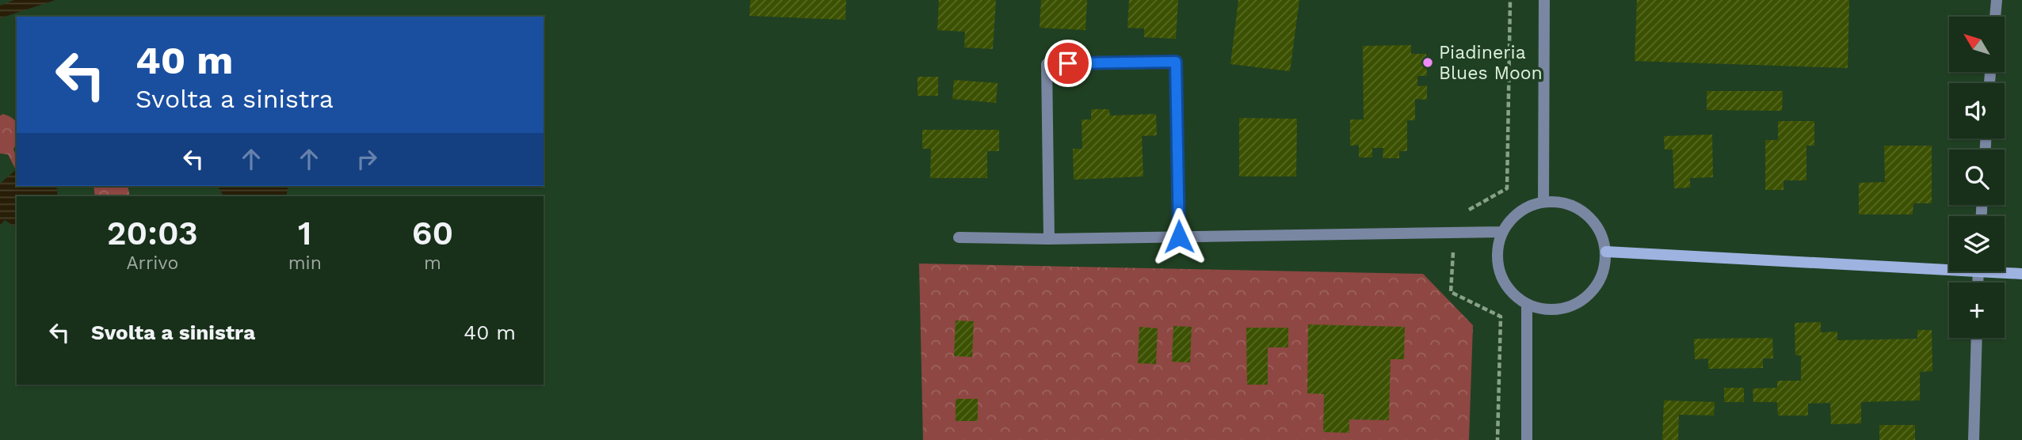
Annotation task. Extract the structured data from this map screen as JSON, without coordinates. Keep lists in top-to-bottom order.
{
  "places": ["Piadineria Blues Moon"],
  "north": "top left",
  "page": {
    "map_buttons": "+",
    "turn": ["40 m", "Svolta a sinistra"],
    "eta": [
      "20:03",
      "Arrivo",
      "1",
      "min",
      "60",
      "m"
    ],
    "list": [
      {
        "name": "Svolta a sinistra",
        "value": "40 m"
      }
    ]
  }
}
